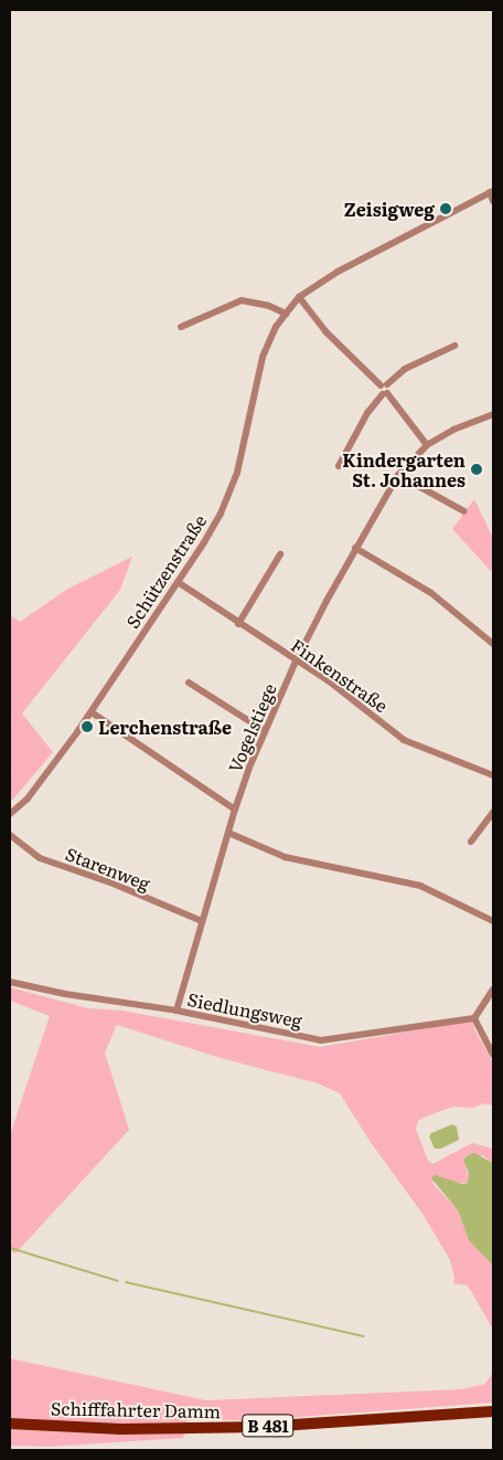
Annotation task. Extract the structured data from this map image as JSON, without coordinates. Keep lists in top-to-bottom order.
{
  "streets": {
    "main road": ["Schifffahrter Damm", "B 481"],
    "street": [
      "Schützenstraße",
      "Finkenstraße",
      "Vogelstiege",
      "Starenweg",
      "Siedlungsweg"
    ]
  },
  "crossings": [
    ["Schützenstraße", "Finkenstraße"],
    ["Finkenstraße", "Vogelstiege"],
    ["Vogelstiege", "Starenweg"],
    ["Vogelstiege", "Siedlungsweg"]
  ],
  "places": ["Zeisigweg", "Kindergarten St. Johannes", "Lerchenstraße"]
}
